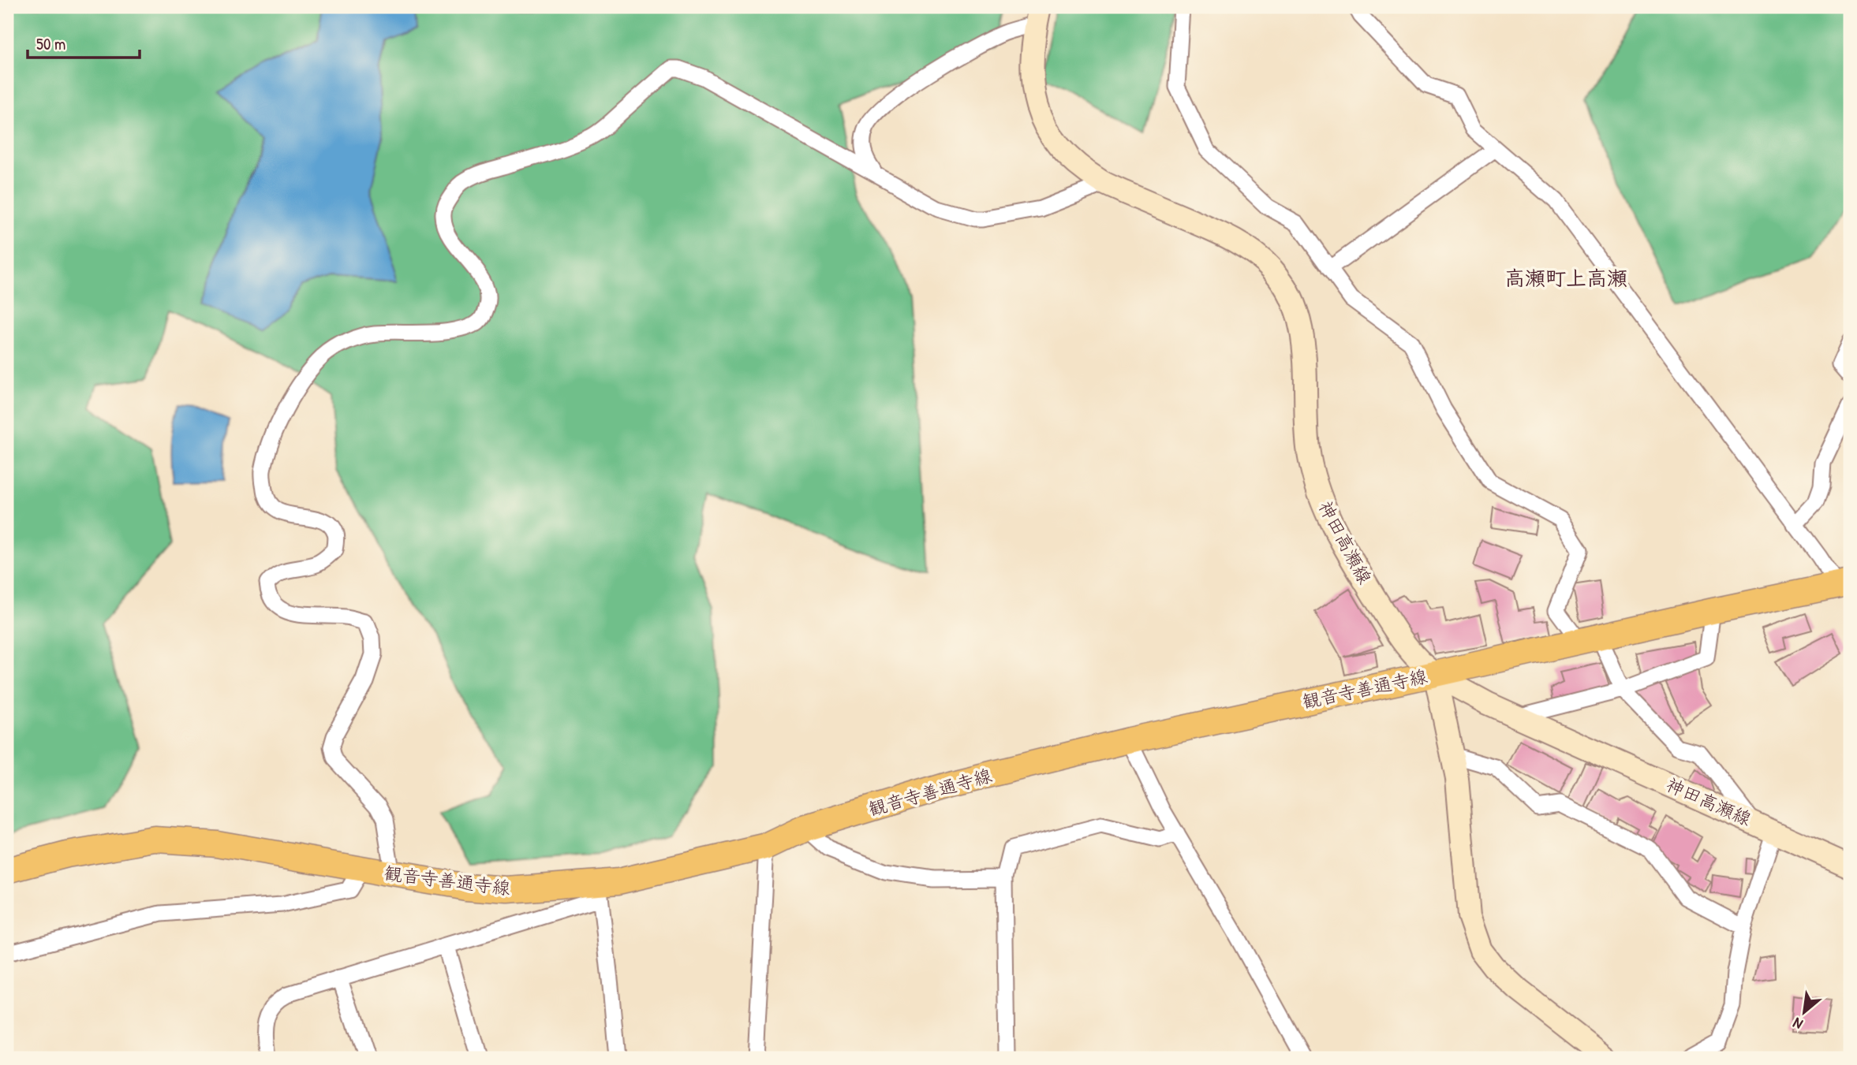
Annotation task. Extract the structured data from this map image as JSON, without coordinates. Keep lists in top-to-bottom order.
{
  "streets": {
    "main road": ["神田高瀬線", "観音寺善通寺線"]
  },
  "crossings": [
    ["神田高瀬線", "観音寺善通寺線"]
  ],
  "districts": ["高瀬町上高瀬"],
  "scale_bar": "50 m",
  "north": "bottom left"
}
